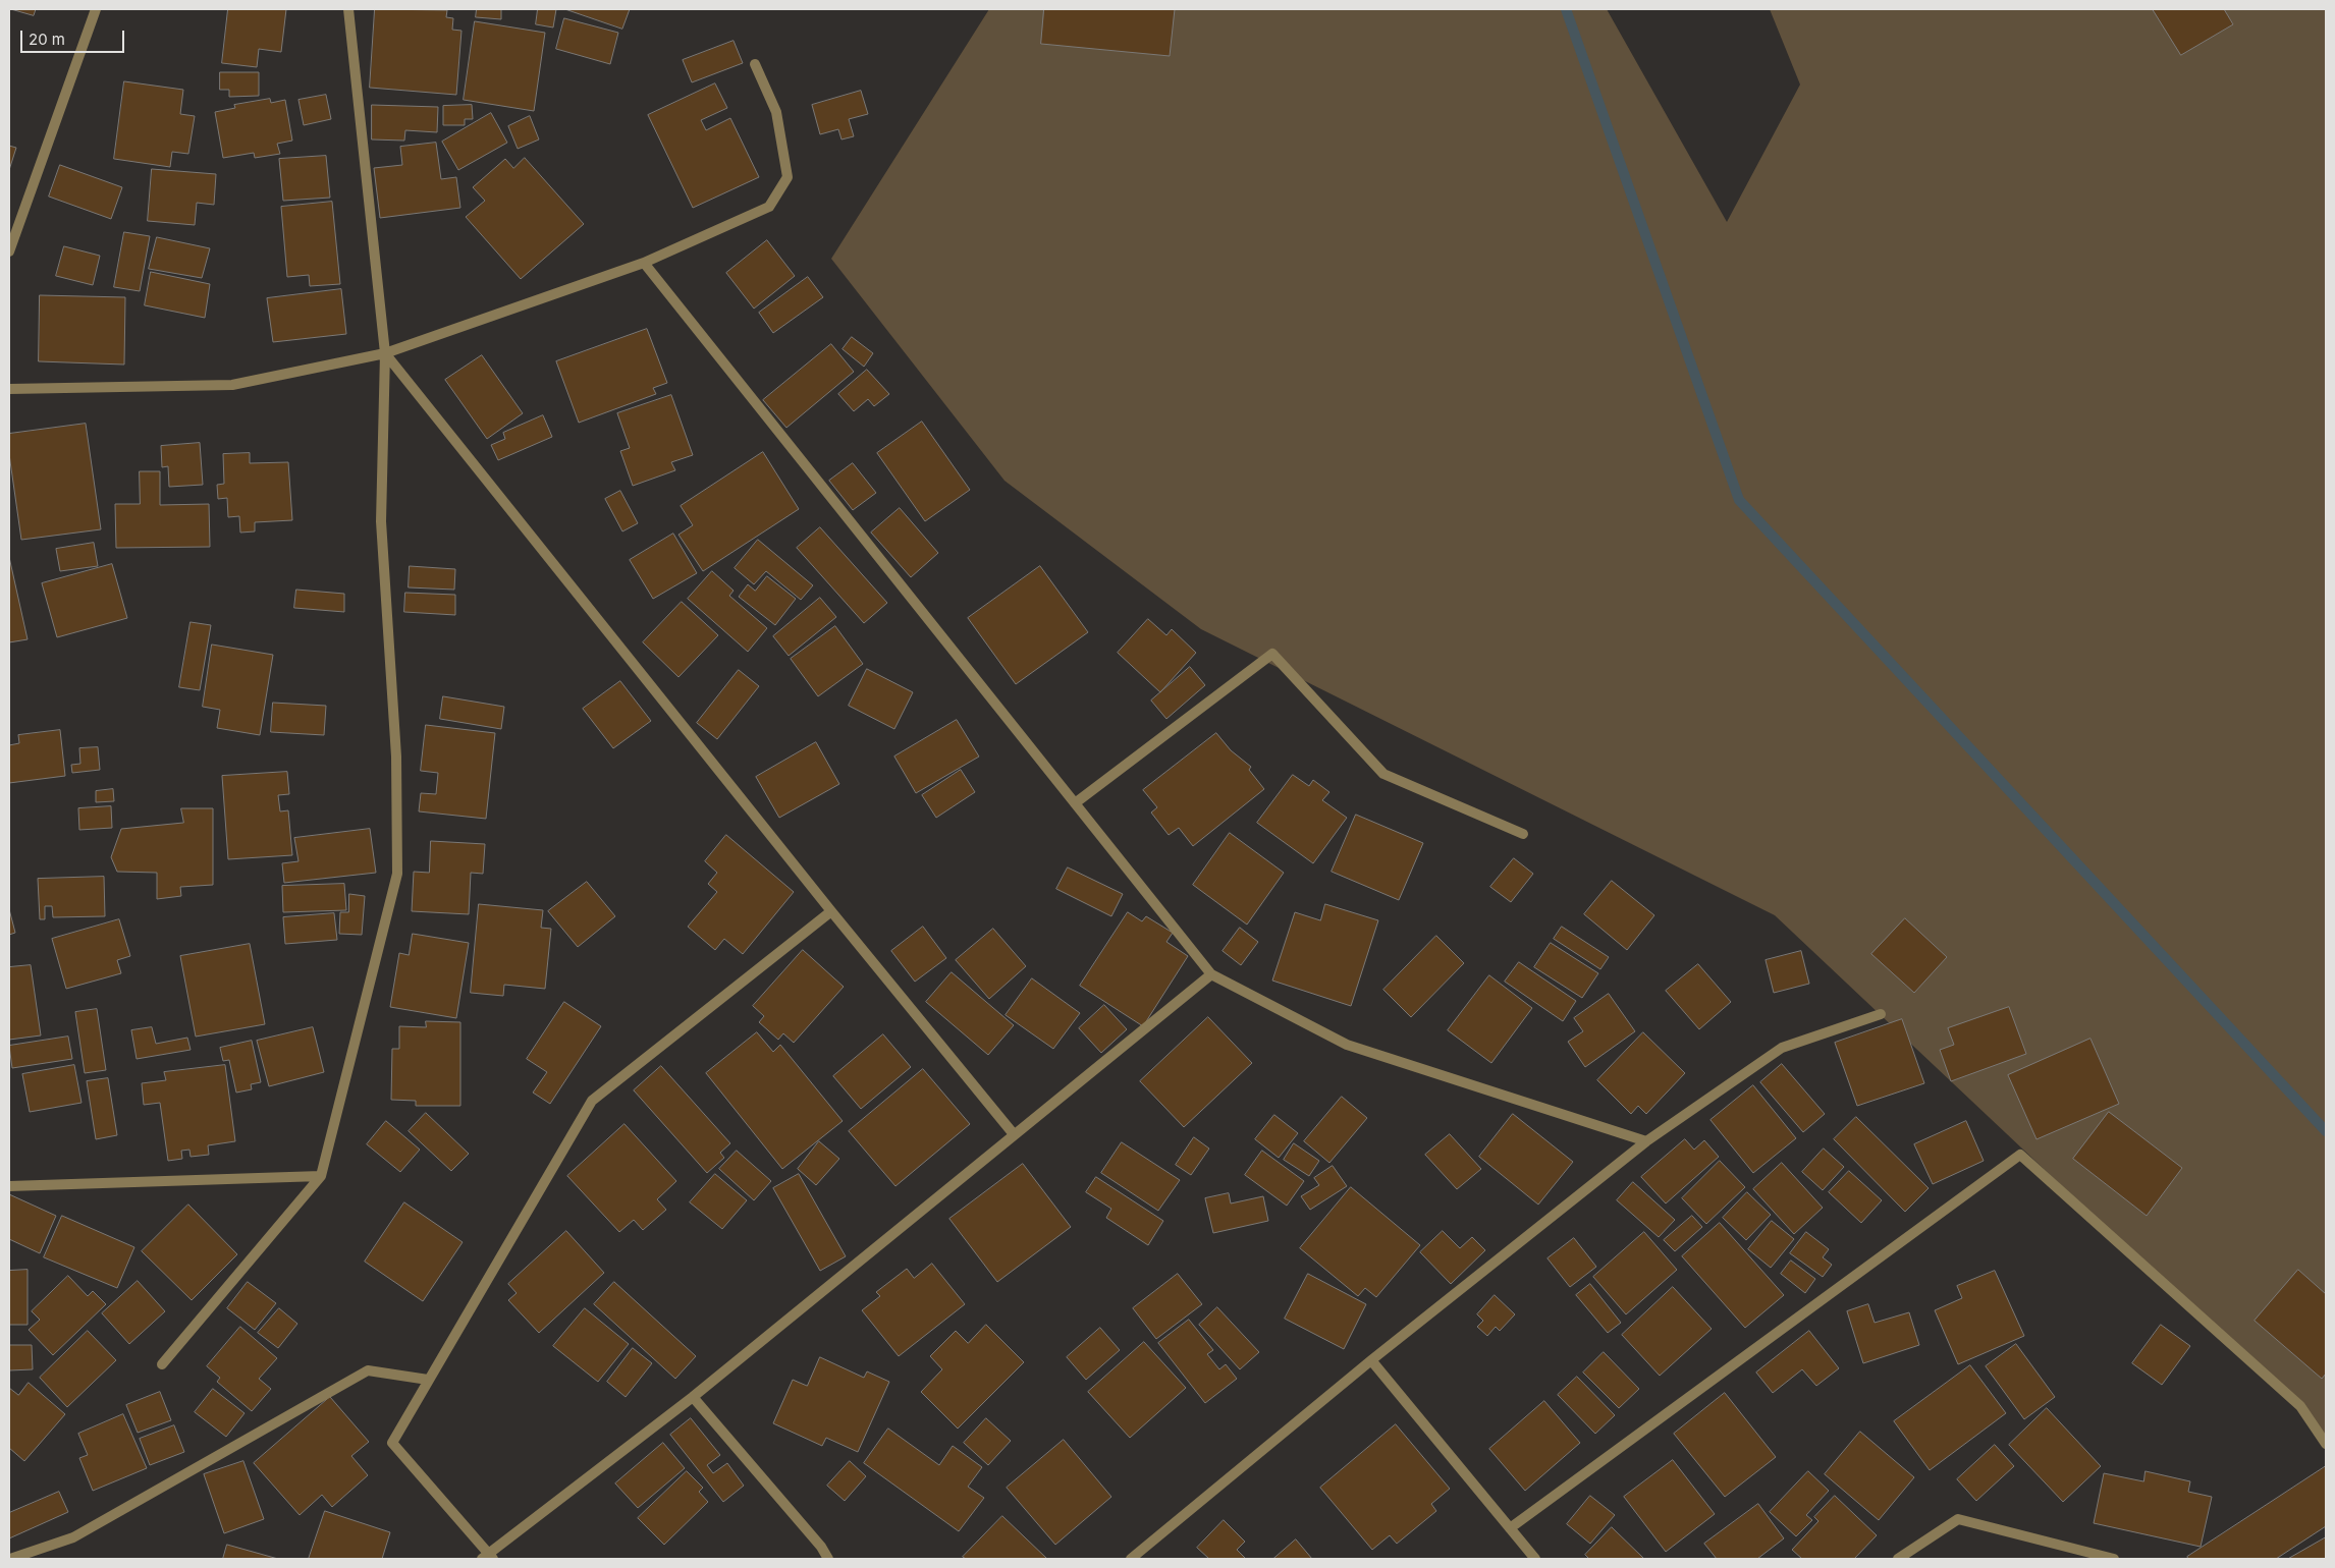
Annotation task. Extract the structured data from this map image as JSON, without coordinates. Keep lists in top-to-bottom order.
{
  "scale_bar": "20 m"
}
